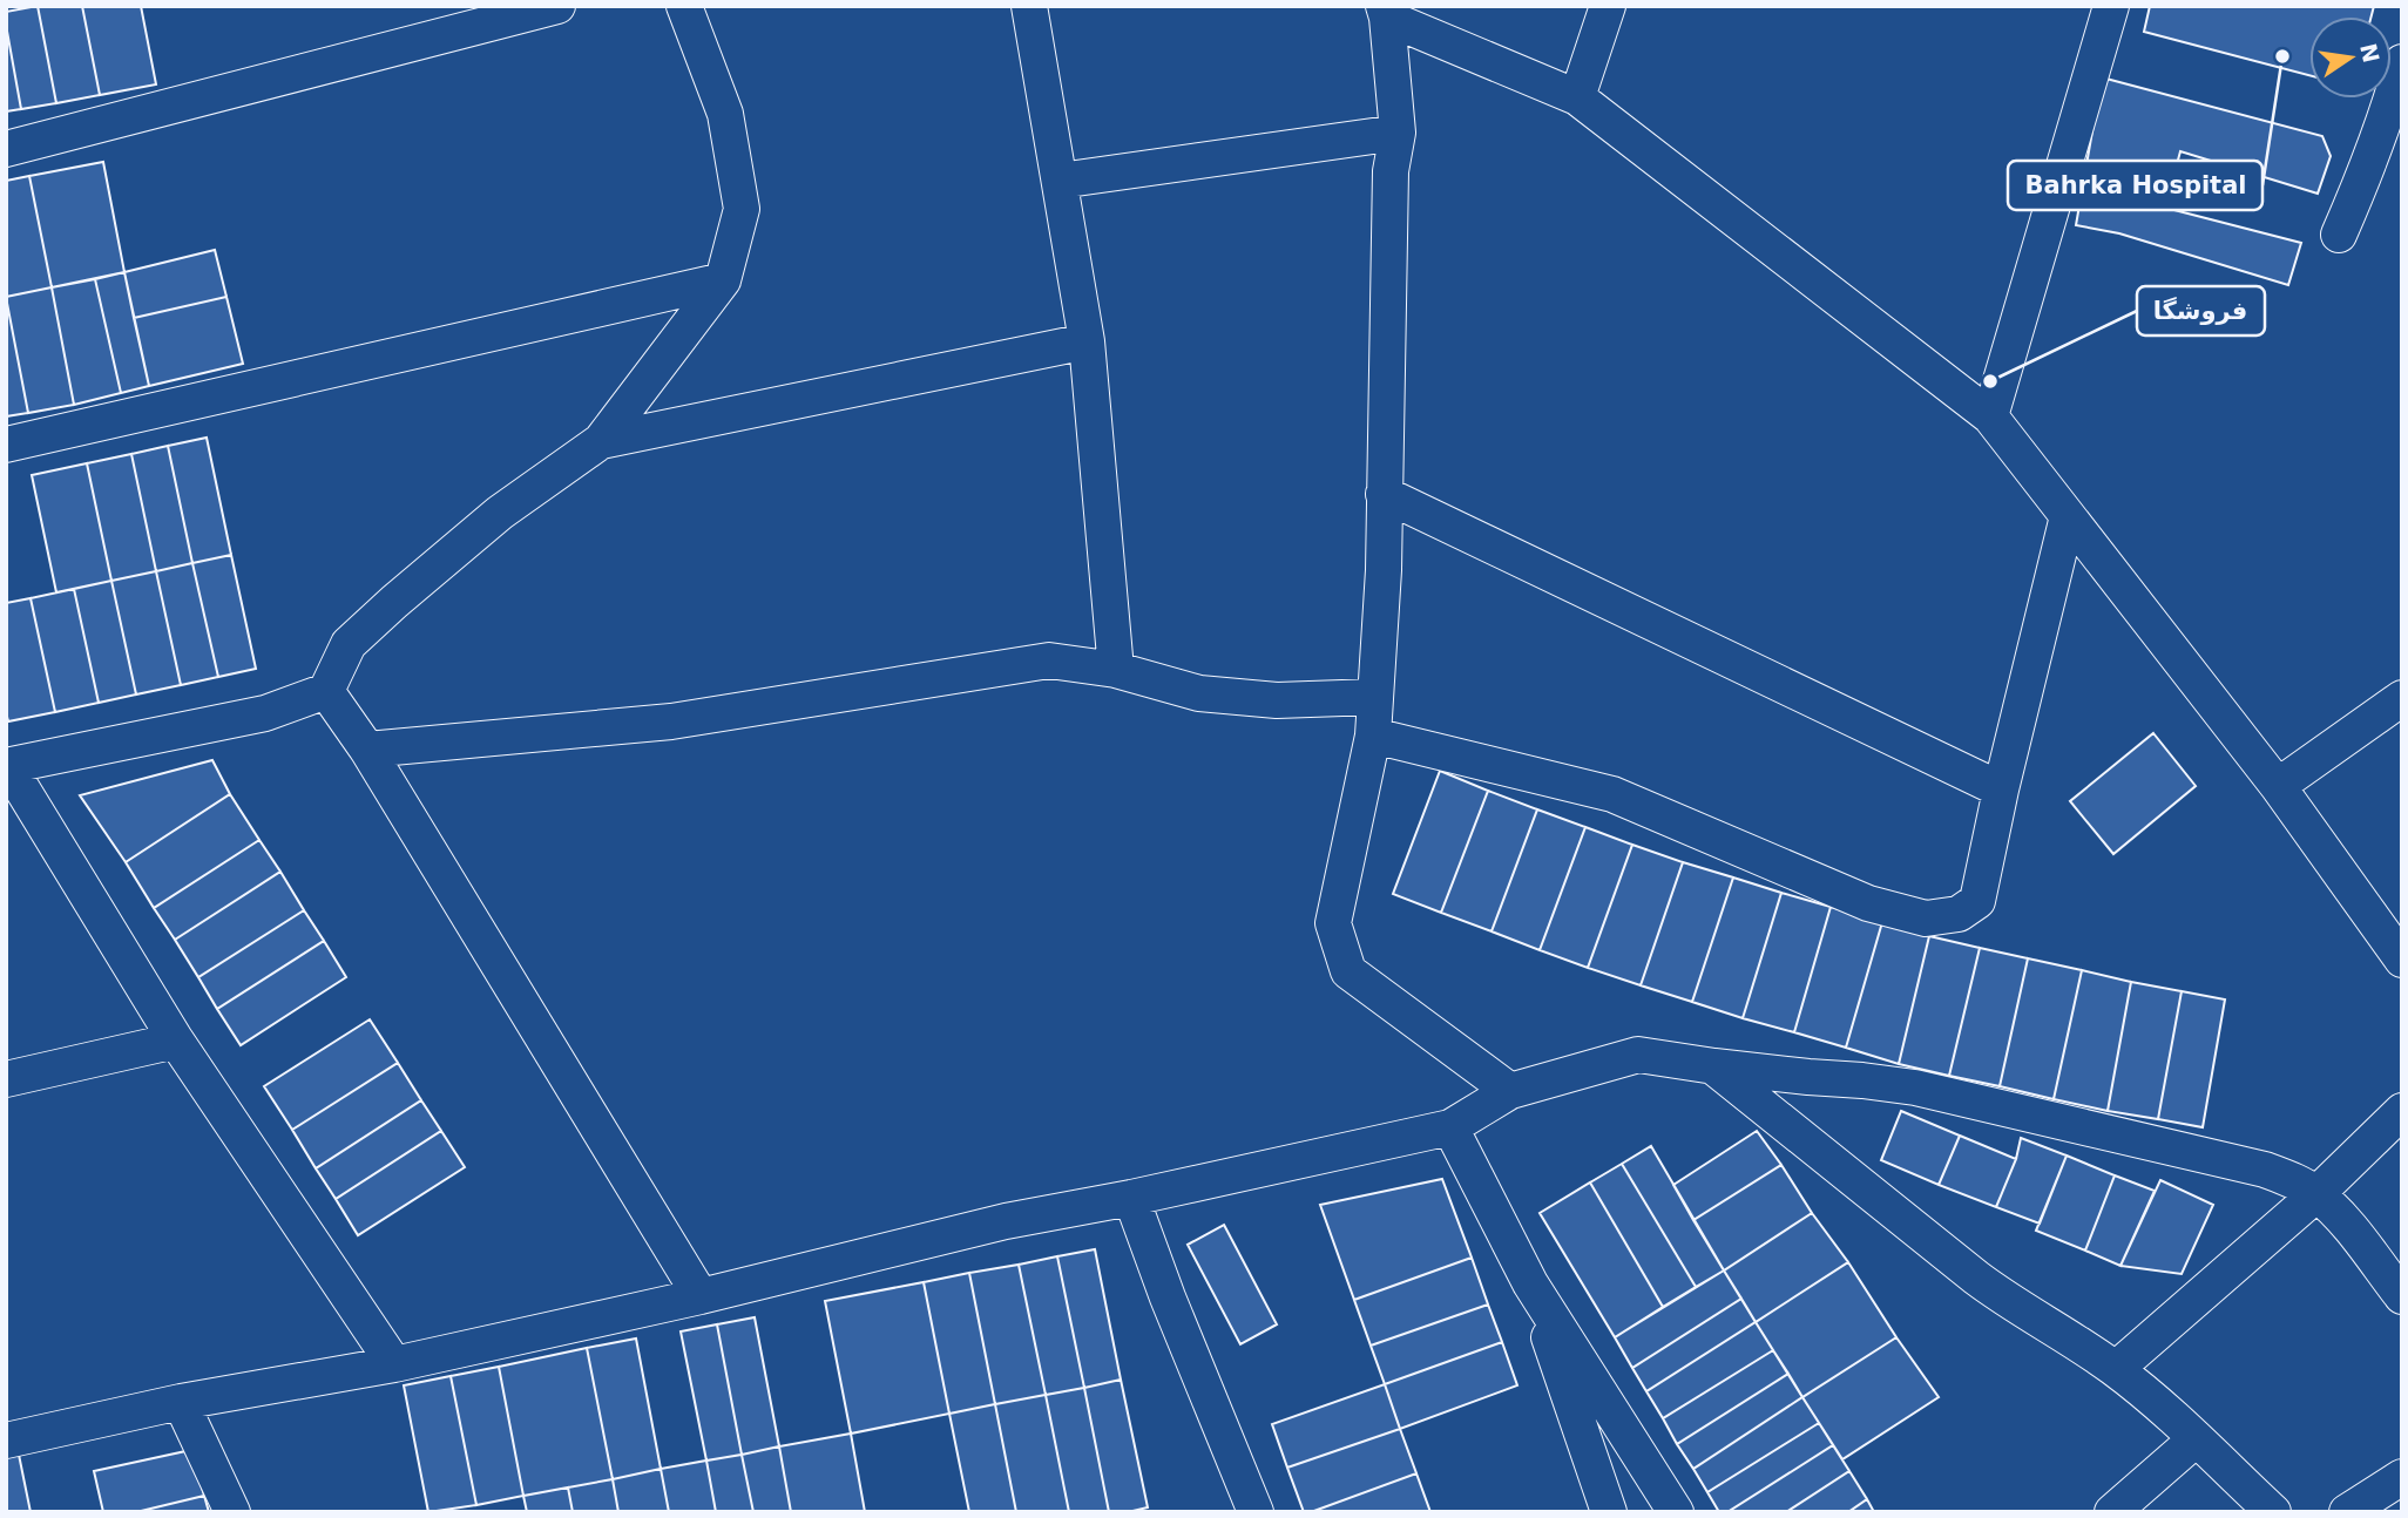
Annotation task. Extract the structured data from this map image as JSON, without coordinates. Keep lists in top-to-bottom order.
{
  "places": ["Bahrka Hospital", "فروشگا"],
  "north": "right"
}
